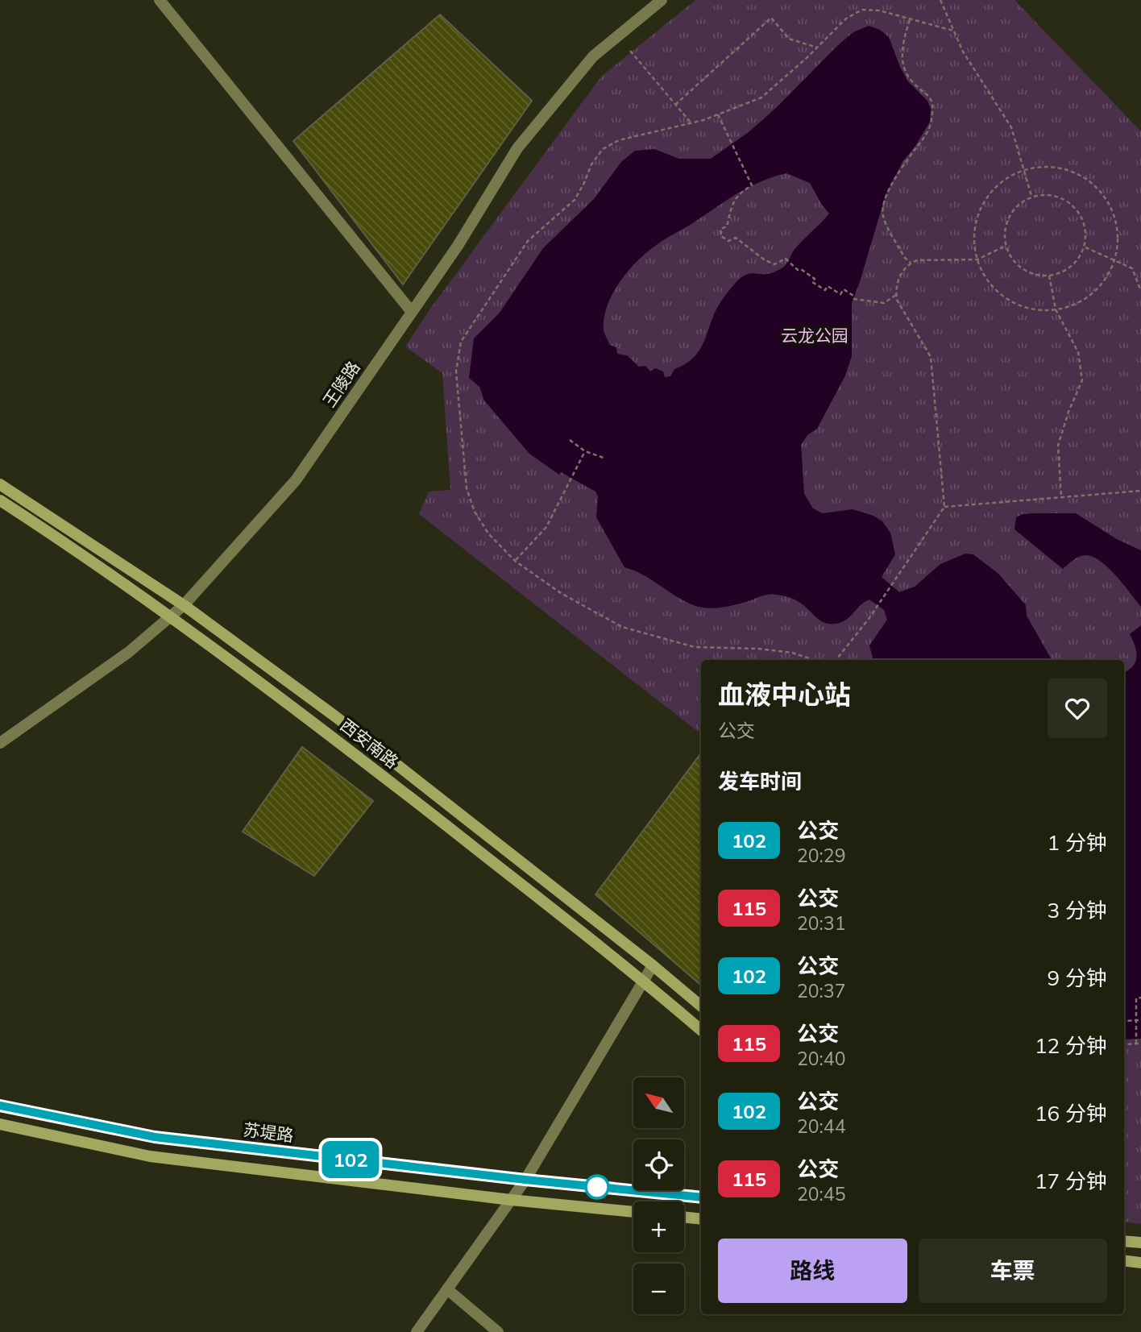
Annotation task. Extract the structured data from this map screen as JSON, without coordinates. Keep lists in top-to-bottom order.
{
  "streets": {
    "main road": ["西安南路", "苏堤路"],
    "street": ["王陵路"]
  },
  "crossings": [
    ["王陵路", "西安南路"]
  ],
  "parks": ["云龙公园"],
  "lines": ["bus line 102"],
  "north": "top left",
  "page": {
    "on_map": "102",
    "heading": [
      ["血液中心站", "公交"],
      "发车时间"
    ],
    "list": [
      {
        "mark": "102",
        "name": "公交",
        "note": "20:29",
        "value": "1 分钟"
      },
      {
        "mark": "115",
        "name": "公交",
        "note": "20:31",
        "value": "3 分钟"
      },
      {
        "mark": "102",
        "name": "公交",
        "note": "20:37",
        "value": "9 分钟"
      },
      {
        "mark": "115",
        "name": "公交",
        "note": "20:40",
        "value": "12 分钟"
      },
      {
        "mark": "102",
        "name": "公交",
        "note": "20:44",
        "value": "16 分钟"
      },
      {
        "mark": "115",
        "name": "公交",
        "note": "20:45",
        "value": "17 分钟"
      }
    ],
    "map_buttons": ["+", "−"],
    "buttons": ["路线", "车票"]
  }
}
